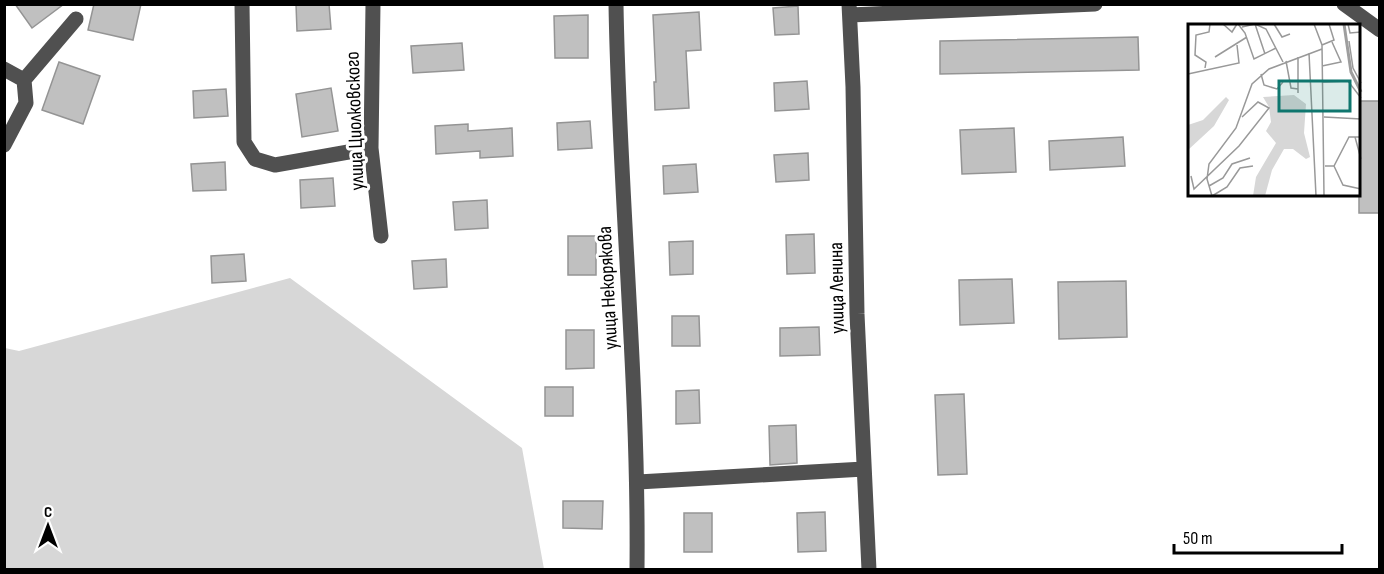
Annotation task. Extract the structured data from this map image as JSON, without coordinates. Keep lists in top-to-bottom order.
{
  "streets": {
    "street": ["улица Циолковского", "улица Некорякова", "улица Ленина"]
  },
  "scale_bar": "50 m",
  "north": "top"
}
